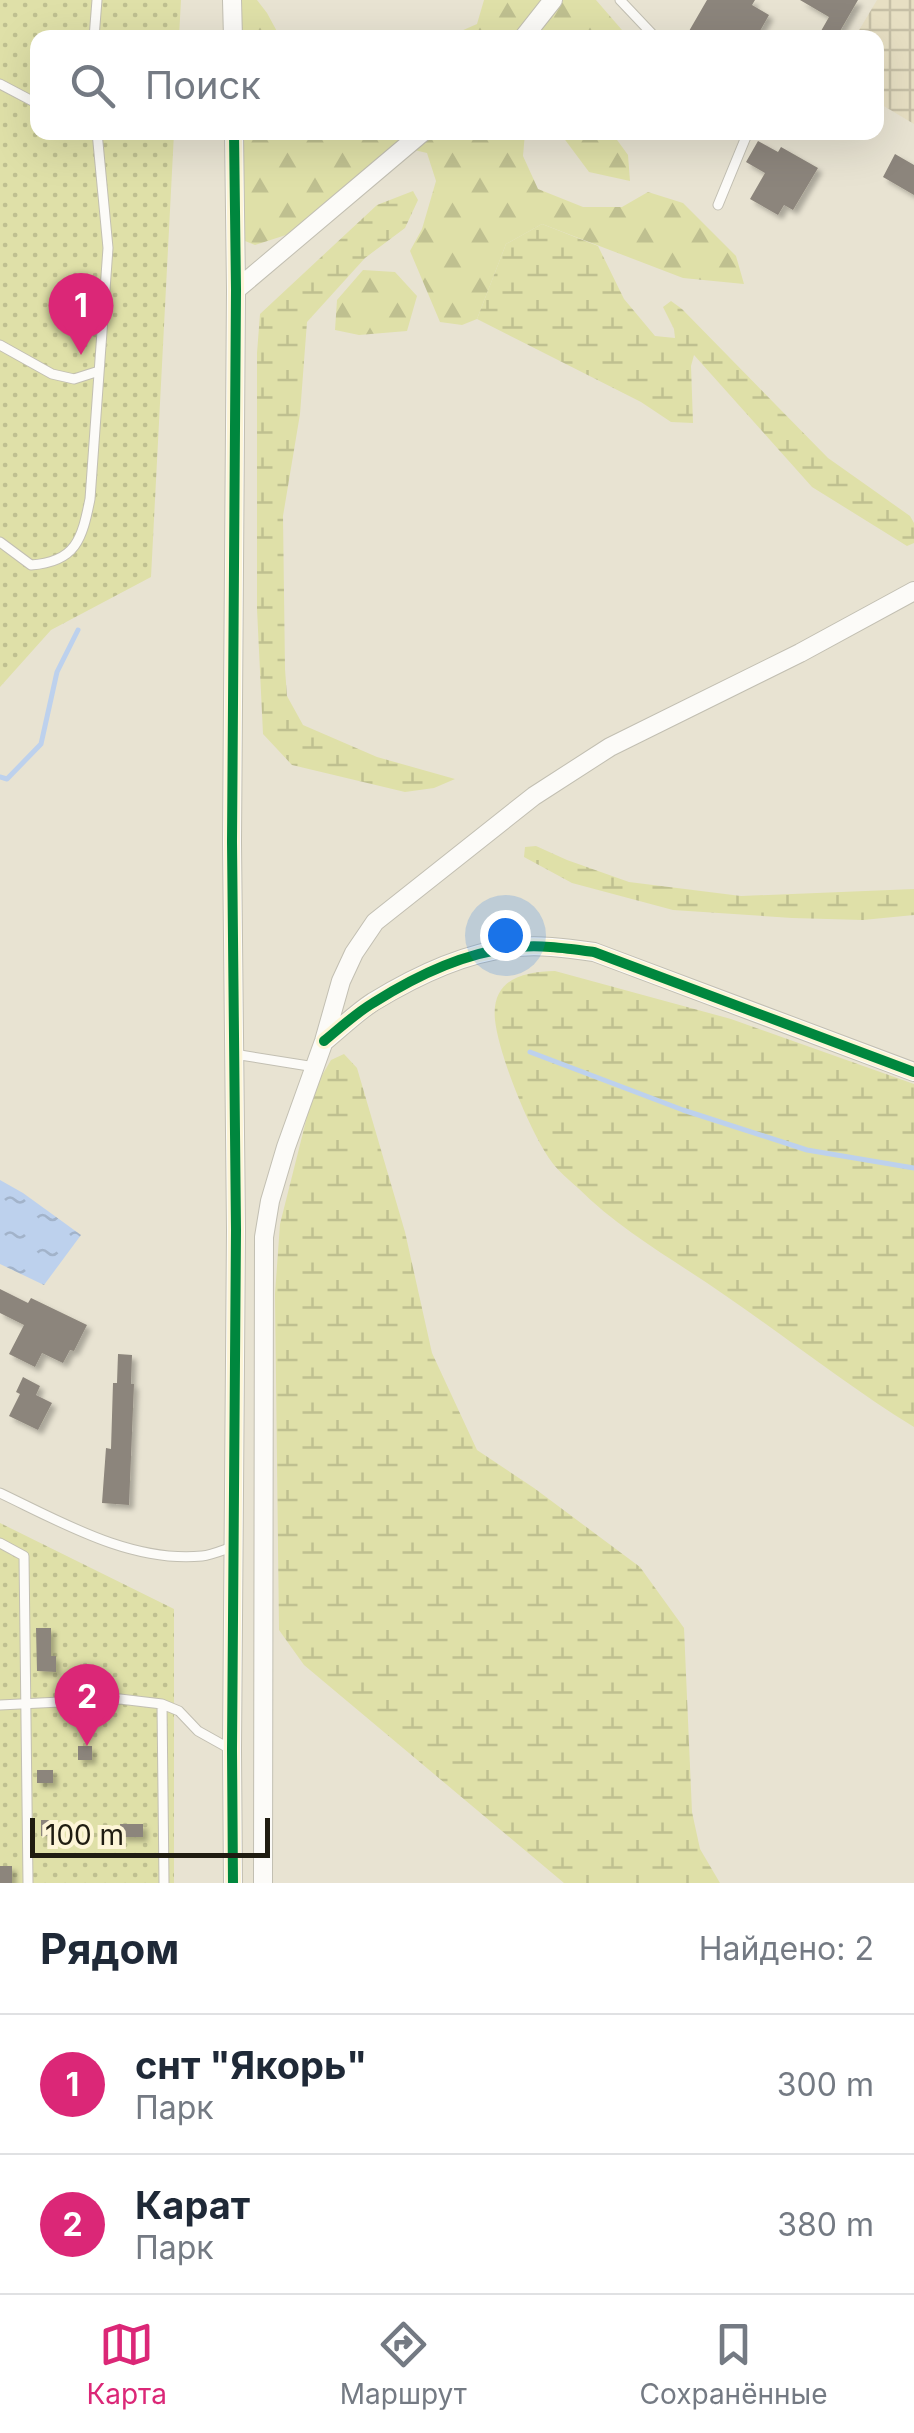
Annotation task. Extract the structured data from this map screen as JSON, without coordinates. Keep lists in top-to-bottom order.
{
  "scale_bar": "100 m",
  "page": {
    "search": "Поиск",
    "pins": ["1", "2"],
    "scale": "100 m",
    "heading": ["Рядом", "Найдено: 2"],
    "list": [
      {
        "mark": "1",
        "name": "снт \"Якорь\"",
        "note": "Парк",
        "value": "300 m"
      },
      {
        "mark": "2",
        "name": "Карат",
        "note": "Парк",
        "value": "380 m"
      }
    ],
    "nav": ["Карта", "Маршрут", "Сохранённые"]
  }
}
